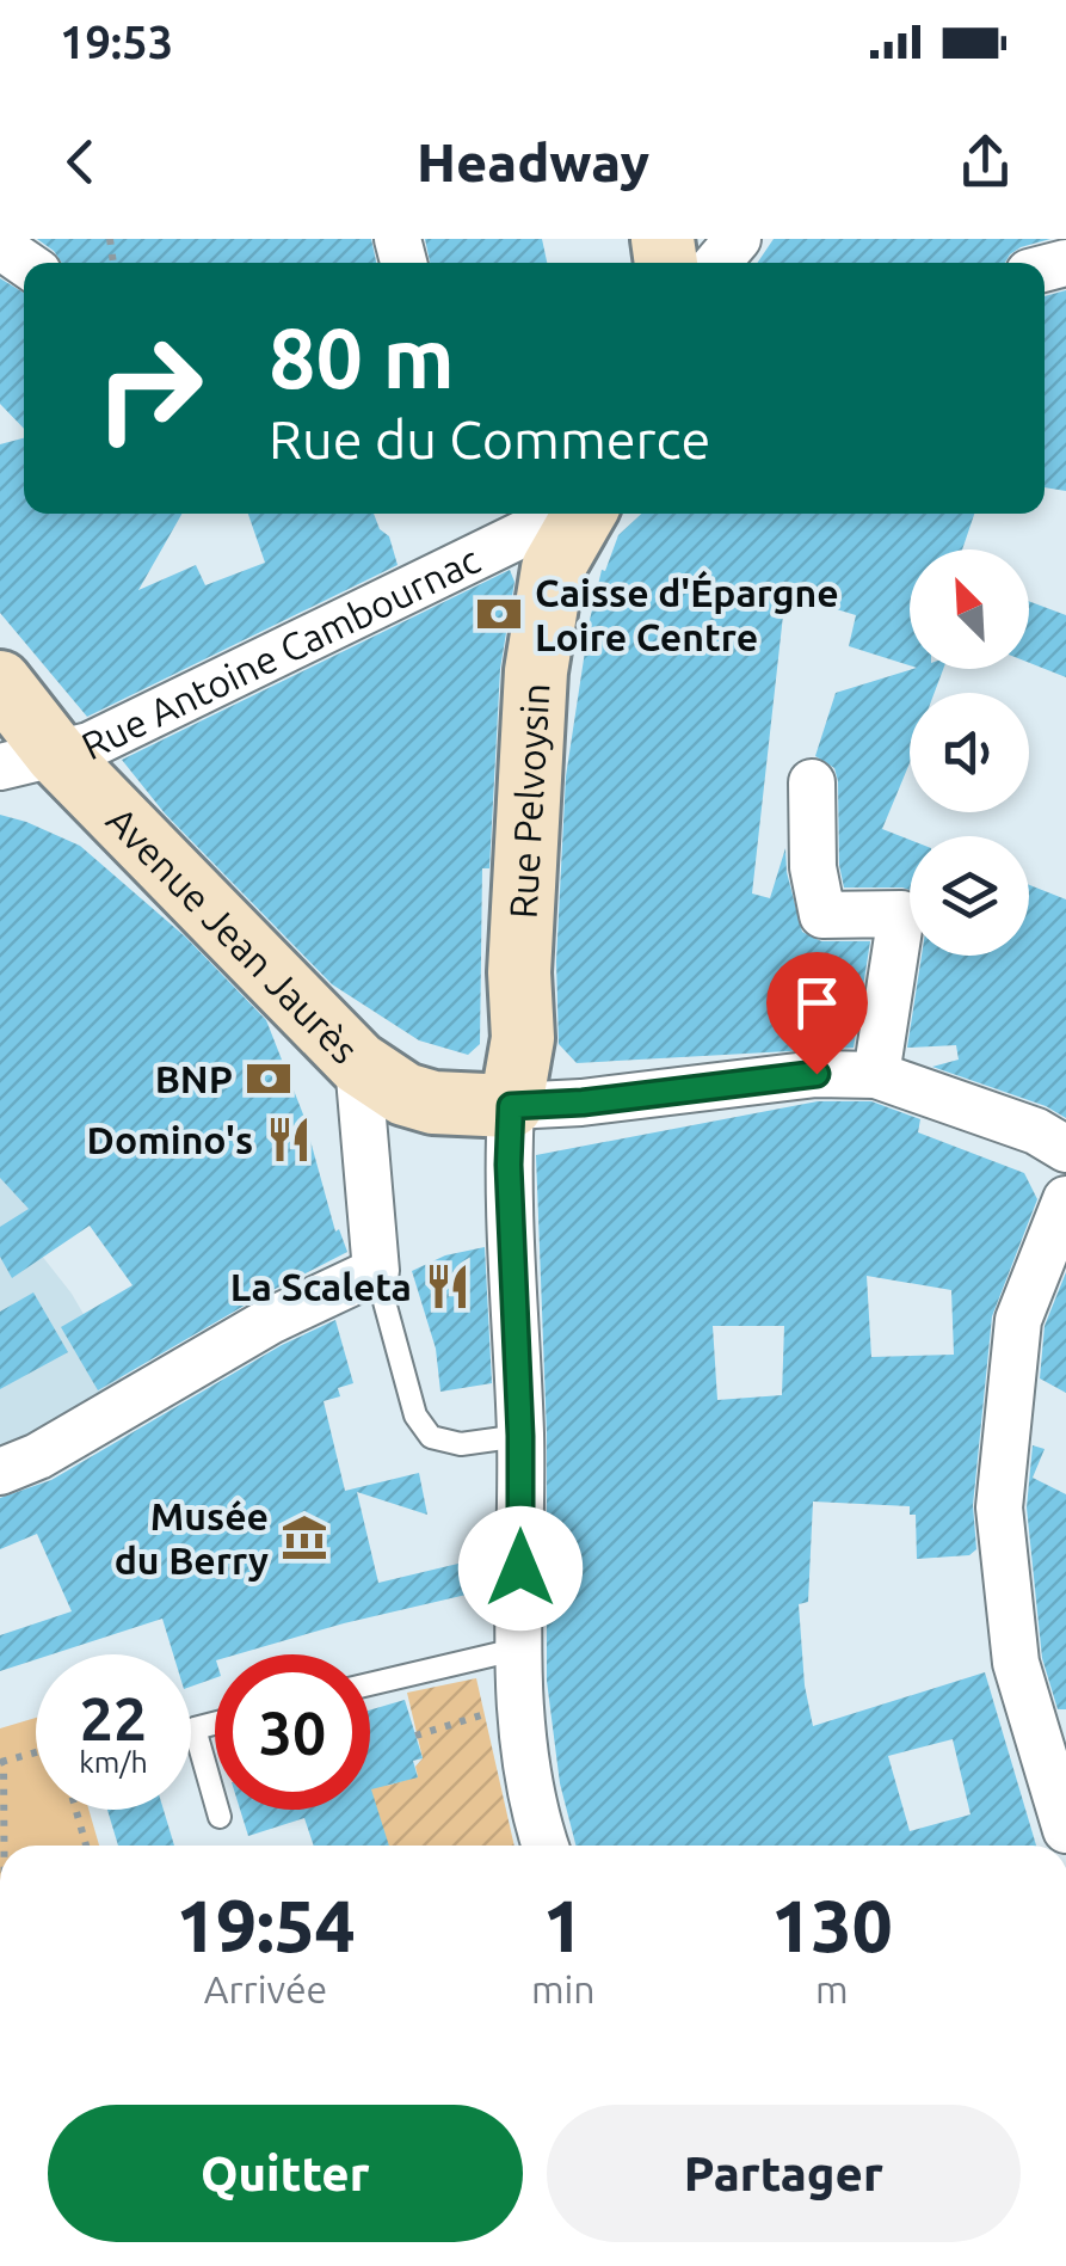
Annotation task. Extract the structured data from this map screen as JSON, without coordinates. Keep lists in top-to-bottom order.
{
  "streets": {
    "street": ["Rue Antoine Cambournac", "Rue Pelvoysin", "Avenue Jean Jaurès"]
  },
  "crossings": [
    ["Rue Antoine Cambournac", "Rue Pelvoysin"],
    ["Rue Antoine Cambournac", "Avenue Jean Jaurès"],
    ["Rue Pelvoysin", "Avenue Jean Jaurès"]
  ],
  "places": {
    "bank": ["Caisse d'Épargne Loire Centre", "BNP"],
    "restaurant": ["Domino's", "La Scaleta"],
    "museum": ["Musée du Berry"]
  },
  "north": "top left",
  "page": {
    "status": "19:53",
    "header": "Headway",
    "turn": ["80 m", "Rue du Commerce"],
    "speed": "22 km/h",
    "limit": "30",
    "eta": [
      "19:54",
      "Arrivée",
      "1",
      "min",
      "130",
      "m"
    ],
    "buttons": ["Quitter", "Partager"]
  }
}
